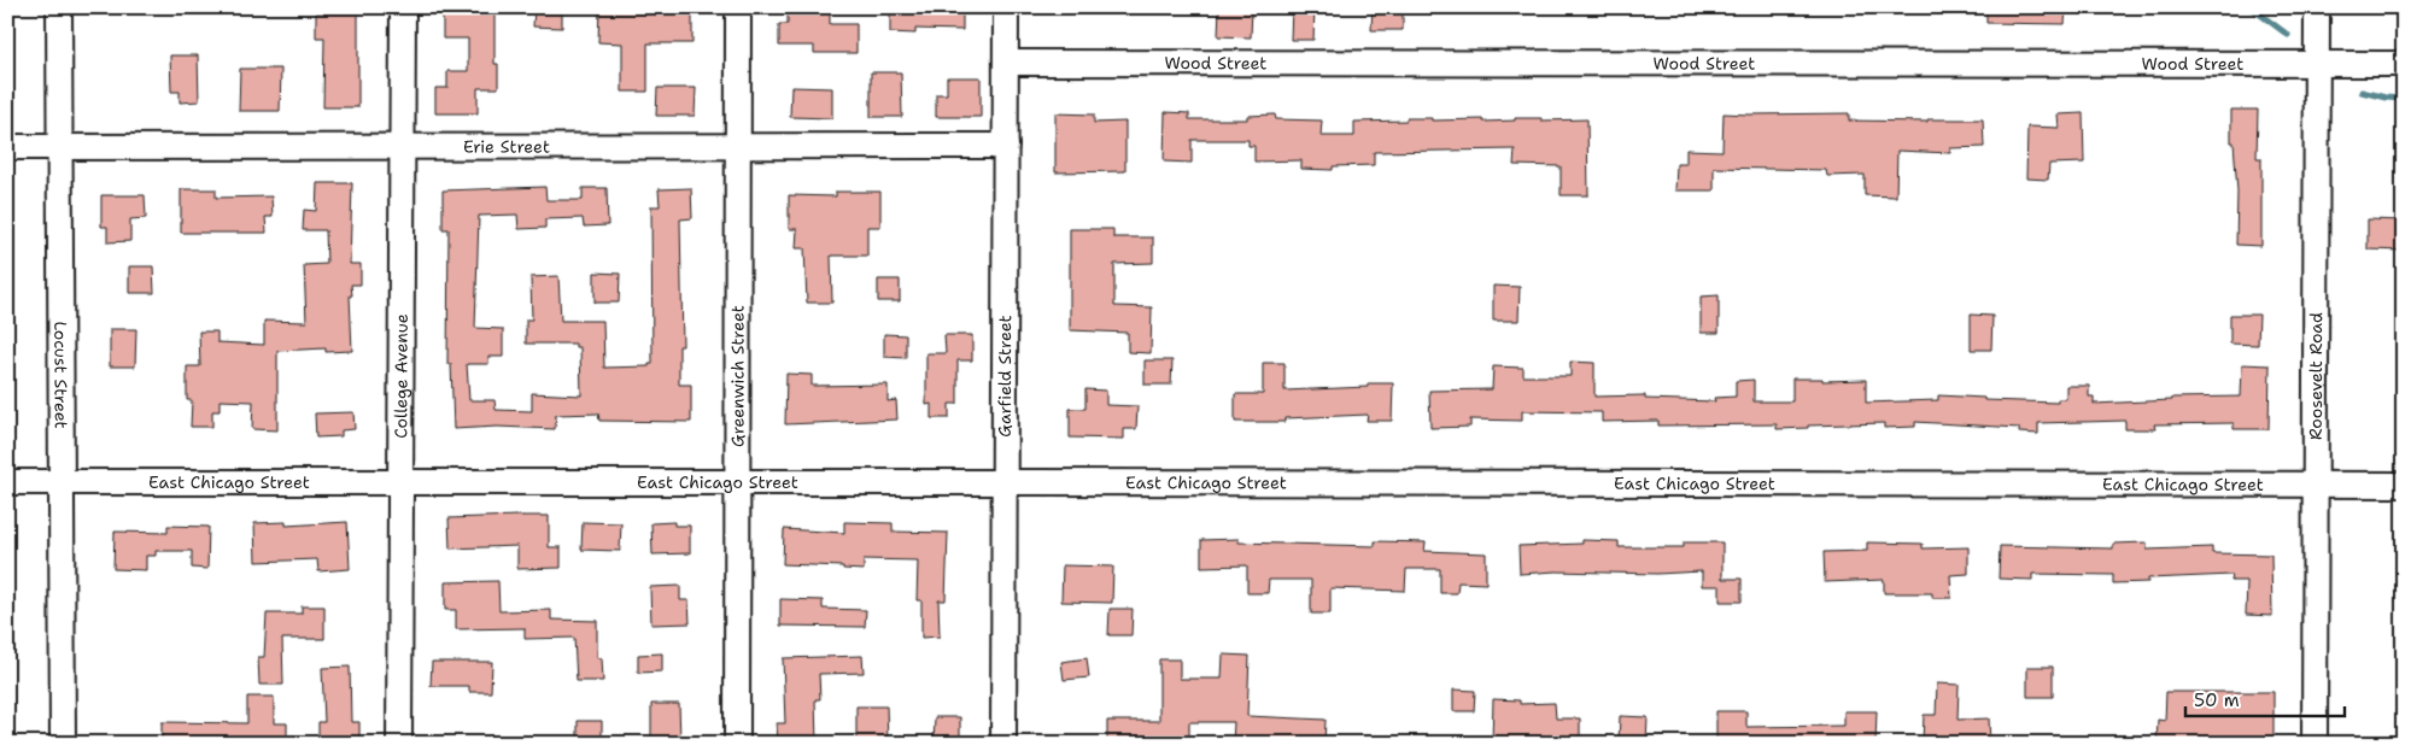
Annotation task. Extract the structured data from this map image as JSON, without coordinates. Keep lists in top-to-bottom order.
{
  "streets": {
    "street": [
      "Wood Street",
      "Erie Street",
      "College Avenue",
      "Garfield Street",
      "Roosevelt Road",
      "Locust Street",
      "Greenwich Street",
      "East Chicago Street"
    ]
  },
  "crossings": [
    ["Wood Street", "Garfield Street"],
    ["Wood Street", "Roosevelt Road"],
    ["Erie Street", "College Avenue"],
    ["Erie Street", "Garfield Street"],
    ["Erie Street", "Locust Street"],
    ["Erie Street", "Greenwich Street"],
    ["College Avenue", "East Chicago Street"],
    ["Garfield Street", "East Chicago Street"],
    ["Roosevelt Road", "East Chicago Street"],
    ["Locust Street", "East Chicago Street"],
    ["Greenwich Street", "East Chicago Street"]
  ],
  "scale_bar": "50 m"
}
